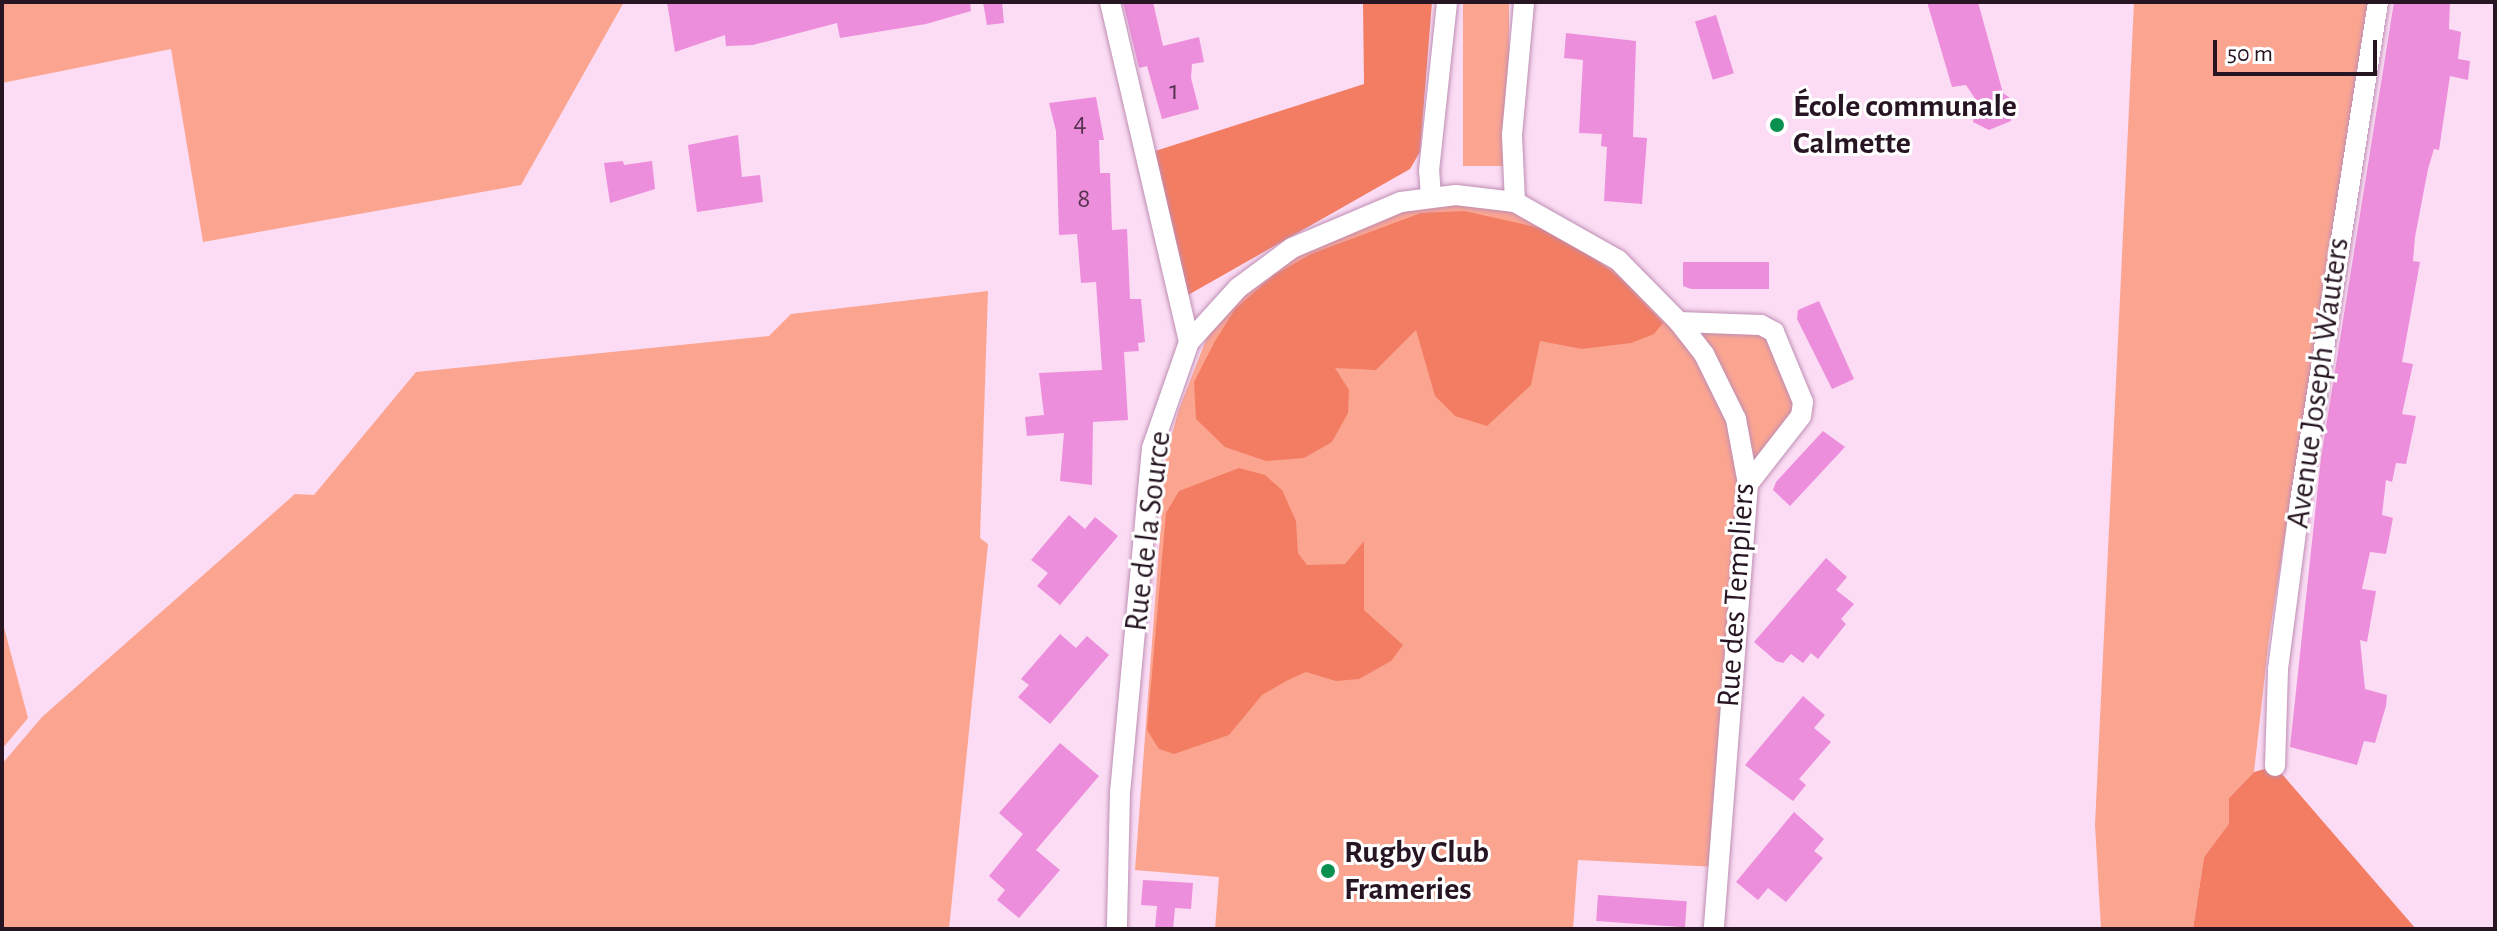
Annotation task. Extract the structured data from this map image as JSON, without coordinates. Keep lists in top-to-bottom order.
{
  "streets": {
    "street": ["Avenue Joseph Wauters", "Rue de la Source", "Rue des Templiers"]
  },
  "crossings": [
    ["Rue de la Source", "Rue des Templiers"]
  ],
  "places": ["École communale Calmette", "Rugby Club Frameries"],
  "house_numbers": ["1", "4", "8"],
  "scale_bar": "50 m"
}
